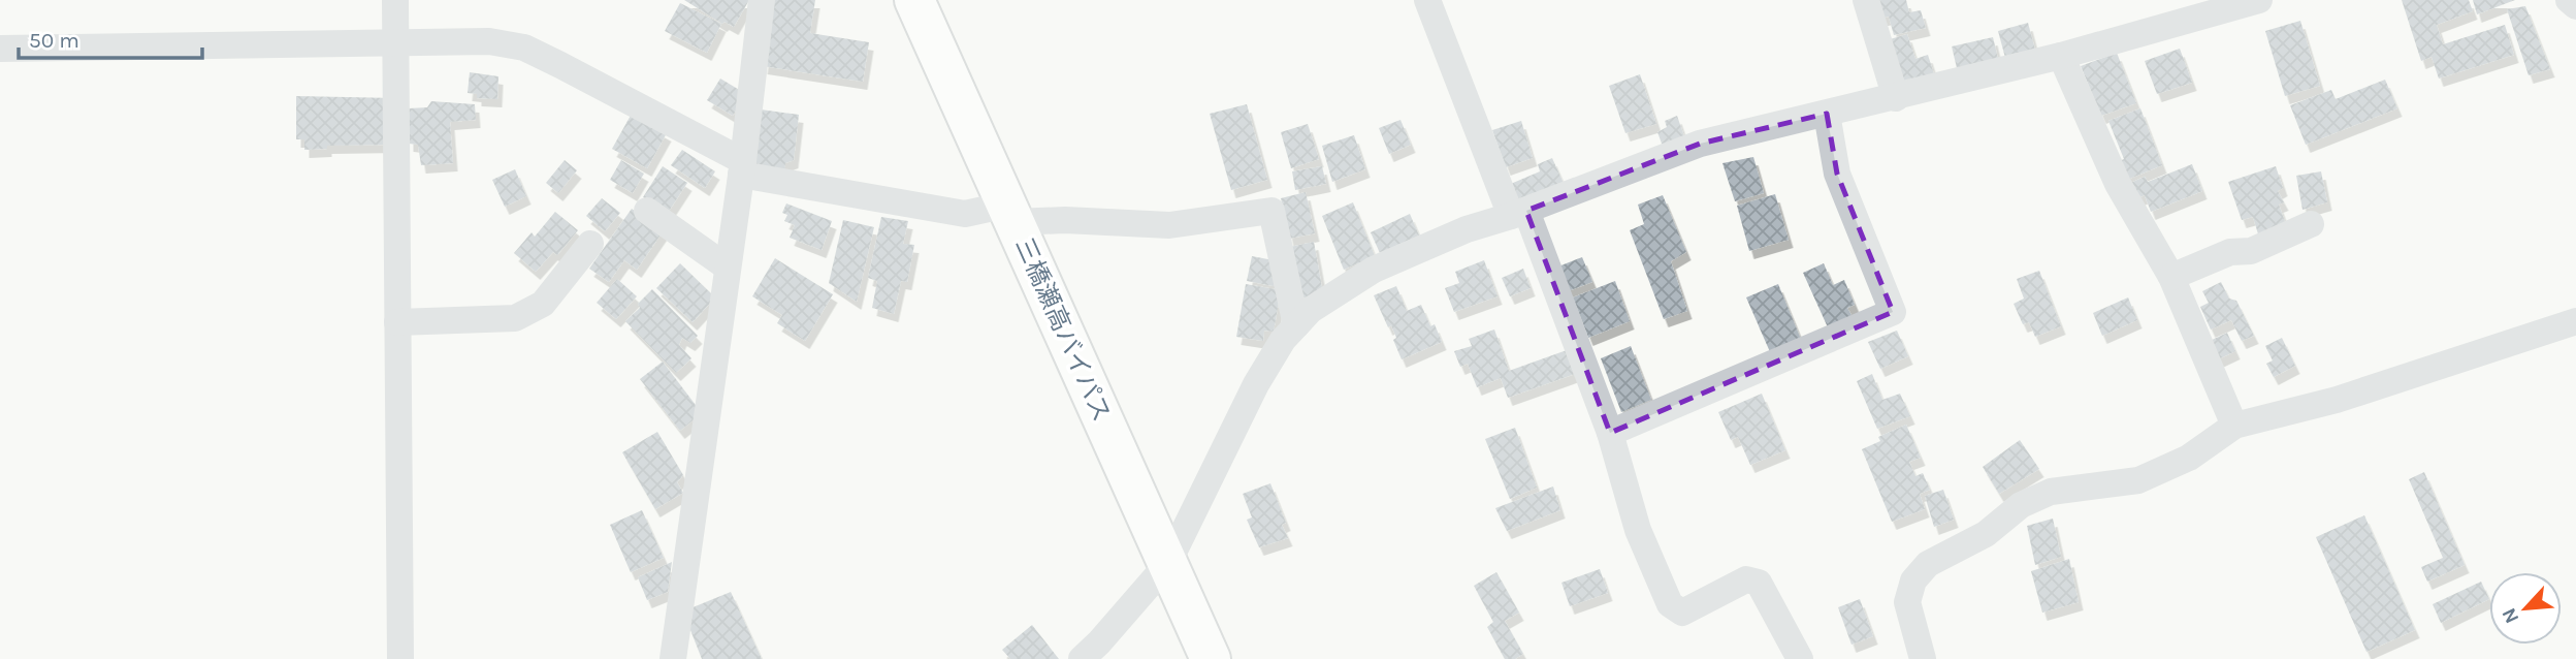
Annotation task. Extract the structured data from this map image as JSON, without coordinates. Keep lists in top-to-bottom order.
{
  "streets": {
    "highway": ["三橋瀬高バイパス"]
  },
  "scale_bar": "50 m",
  "north": "bottom left"
}
